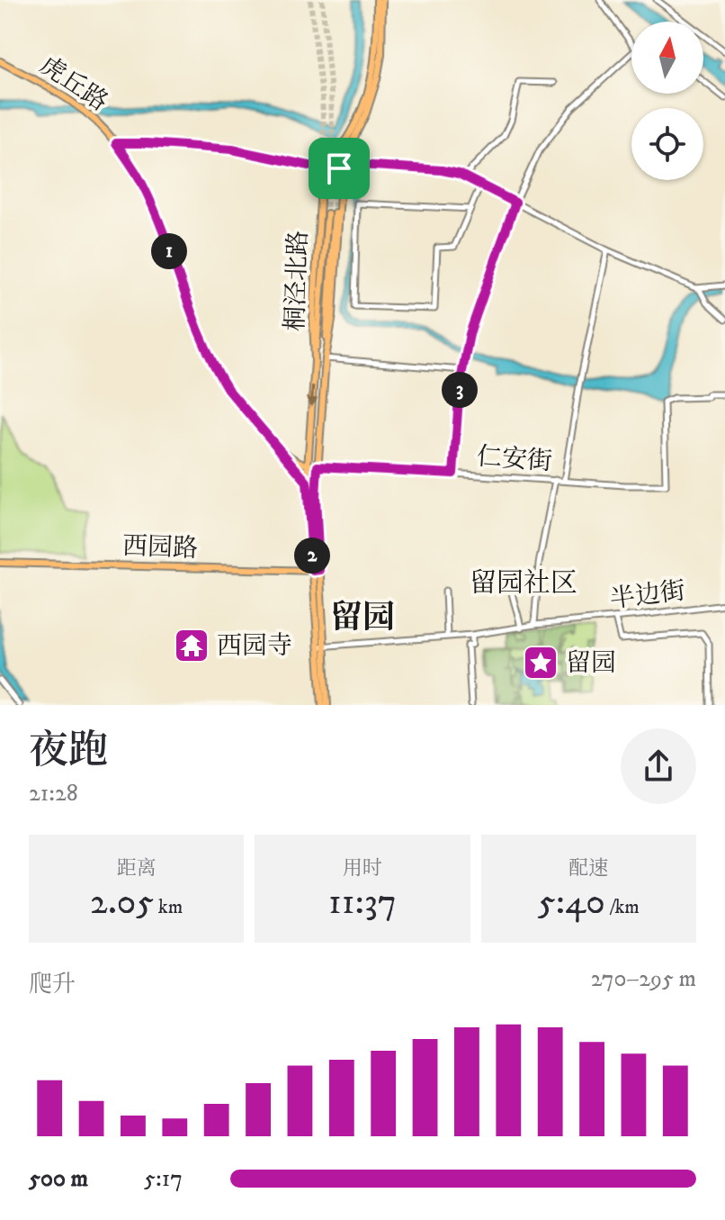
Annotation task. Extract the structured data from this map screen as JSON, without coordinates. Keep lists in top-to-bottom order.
{
  "streets": {
    "main road": ["虎丘路", "桐泾北路", "西园路"],
    "street": ["仁安街", "半边街"]
  },
  "crossings": [
    ["虎丘路", "桐泾北路"],
    ["桐泾北路", "仁安街"],
    ["桐泾北路", "西园路"],
    ["桐泾北路", "半边街"]
  ],
  "districts": ["留园社区", "留园"],
  "places": {
    "temple": ["西园寺"],
    "place": ["留园"]
  },
  "north": "top",
  "page": {
    "pins": ["1", "3", "2"],
    "heading": ["夜跑", "21:28"],
    "stats": [
      ["距离", "2.05 km"],
      ["用时", "11:37"],
      ["配速", "5:40 /km"]
    ],
    "chart": ["爬升", "270–295 m"],
    "list": [
      {
        "name": "500 m",
        "note": "5:17"
      }
    ]
  }
}
